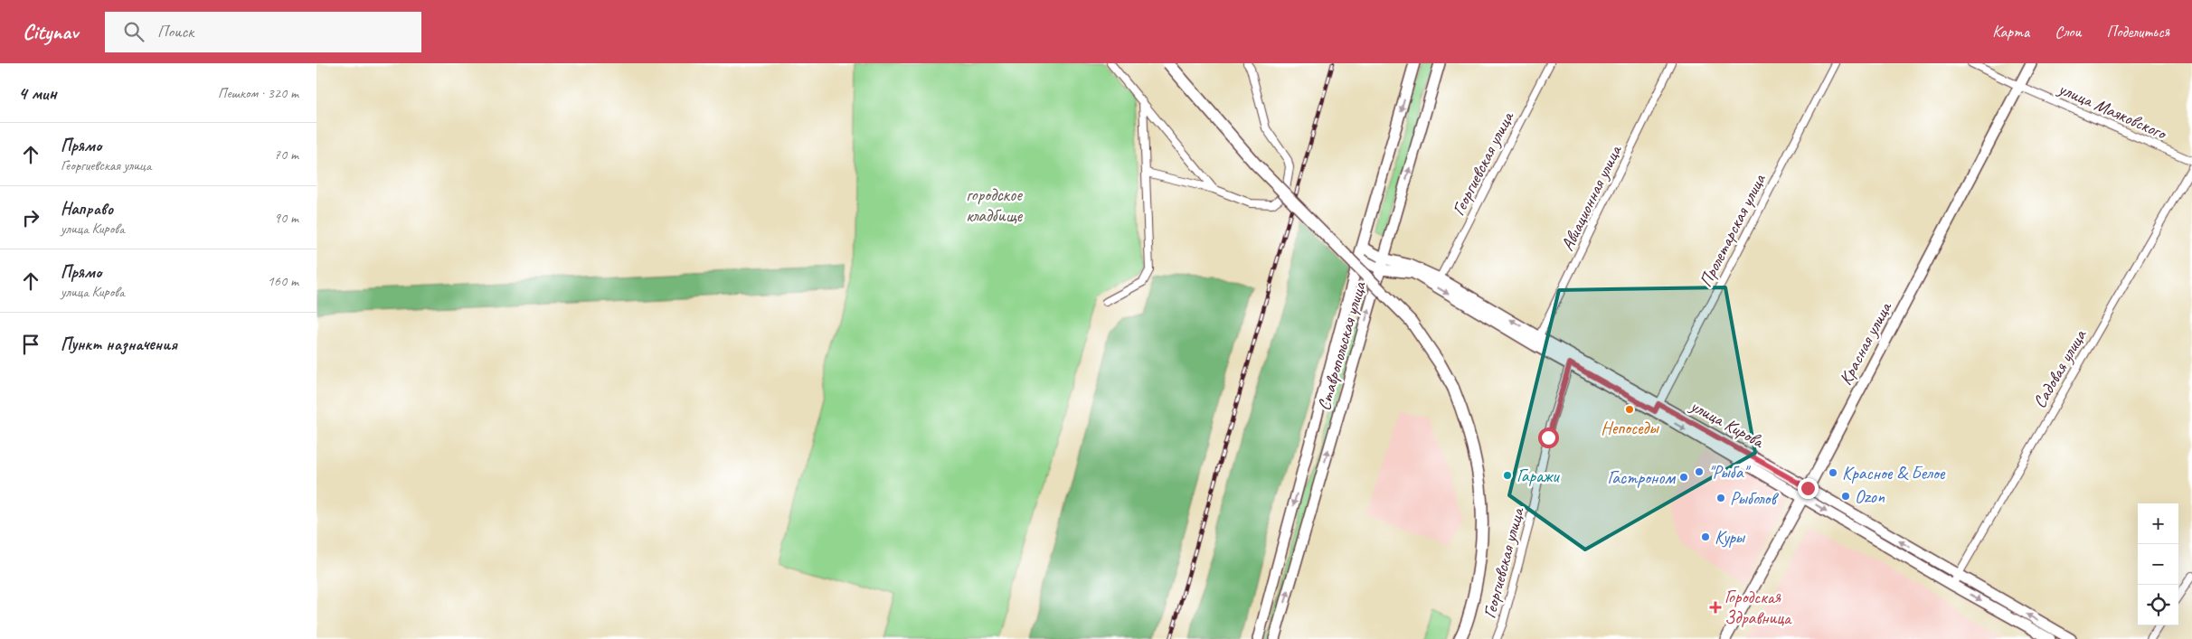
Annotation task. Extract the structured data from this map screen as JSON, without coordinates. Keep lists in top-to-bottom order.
{
  "streets": {
    "street": [
      "улица Маяковского",
      "Георгиевская улица",
      "Авиационная улица",
      "Пролетарская улица",
      "Красная улица",
      "Ставропольская улица",
      "Садовая улица",
      "улица Кирова"
    ]
  },
  "crossings": [
    ["улица Маяковского", "Красная улица"],
    ["Георгиевская улица", "улица Кирова"],
    ["Авиационная улица", "улица Кирова"],
    ["Пролетарская улица", "улица Кирова"],
    ["Красная улица", "улица Кирова"],
    ["Ставропольская улица", "улица Кирова"],
    ["Садовая улица", "улица Кирова"]
  ],
  "parks": ["городское кладбище"],
  "places": {
    "other": [
      "Непоседы",
      "\"Рыба\"",
      "Красное & Белое",
      "Гаражи",
      "Гастроном",
      "Ozon",
      "Рыболов",
      "Куры"
    ],
    "health": ["Городская Здравница"]
  },
  "page": {
    "header": "Citynav",
    "search": "Поиск",
    "nav": ["Карта", "Слои", "Поделиться"],
    "heading": ["4 мин", "Пешком · 320 m"],
    "list": [
      ["Прямо", "Георгиевская улица", "70 m"],
      ["Направо", "улица Кирова", "90 m"],
      ["Прямо", "улица Кирова", "160 m"],
      "Пункт назначения"
    ],
    "map_buttons": ["+", "−"]
  }
}
